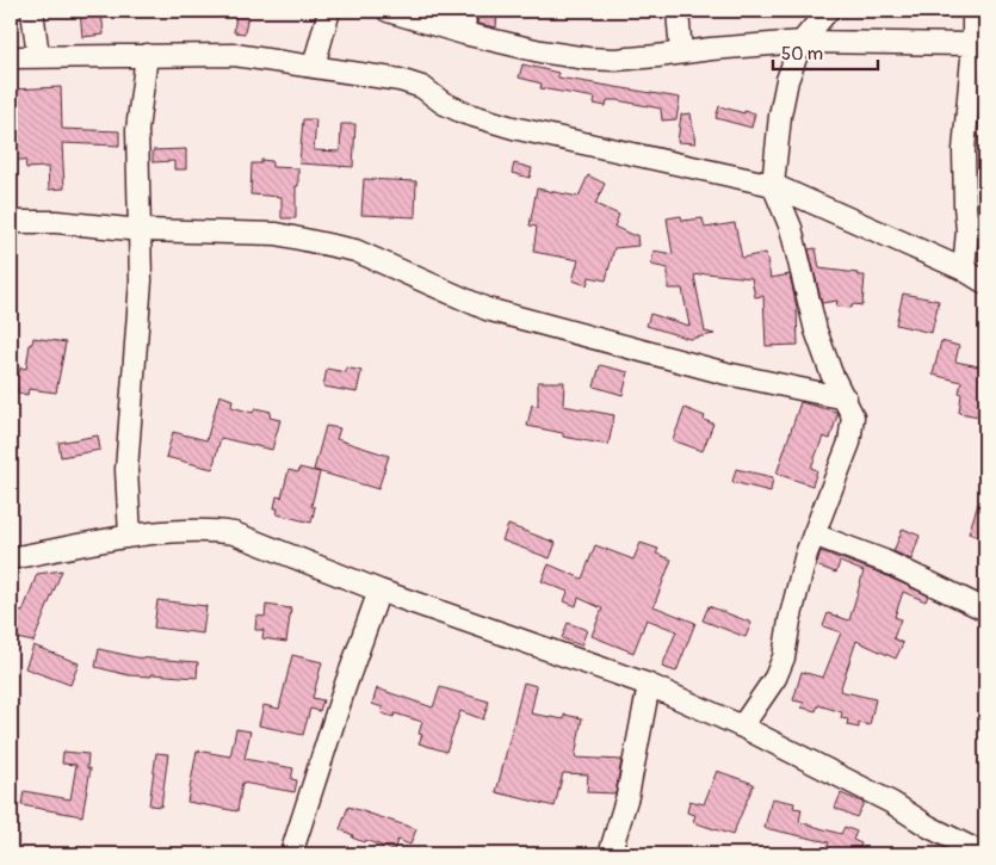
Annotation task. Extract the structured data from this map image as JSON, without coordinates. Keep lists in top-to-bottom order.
{
  "scale_bar": "50 m"
}
